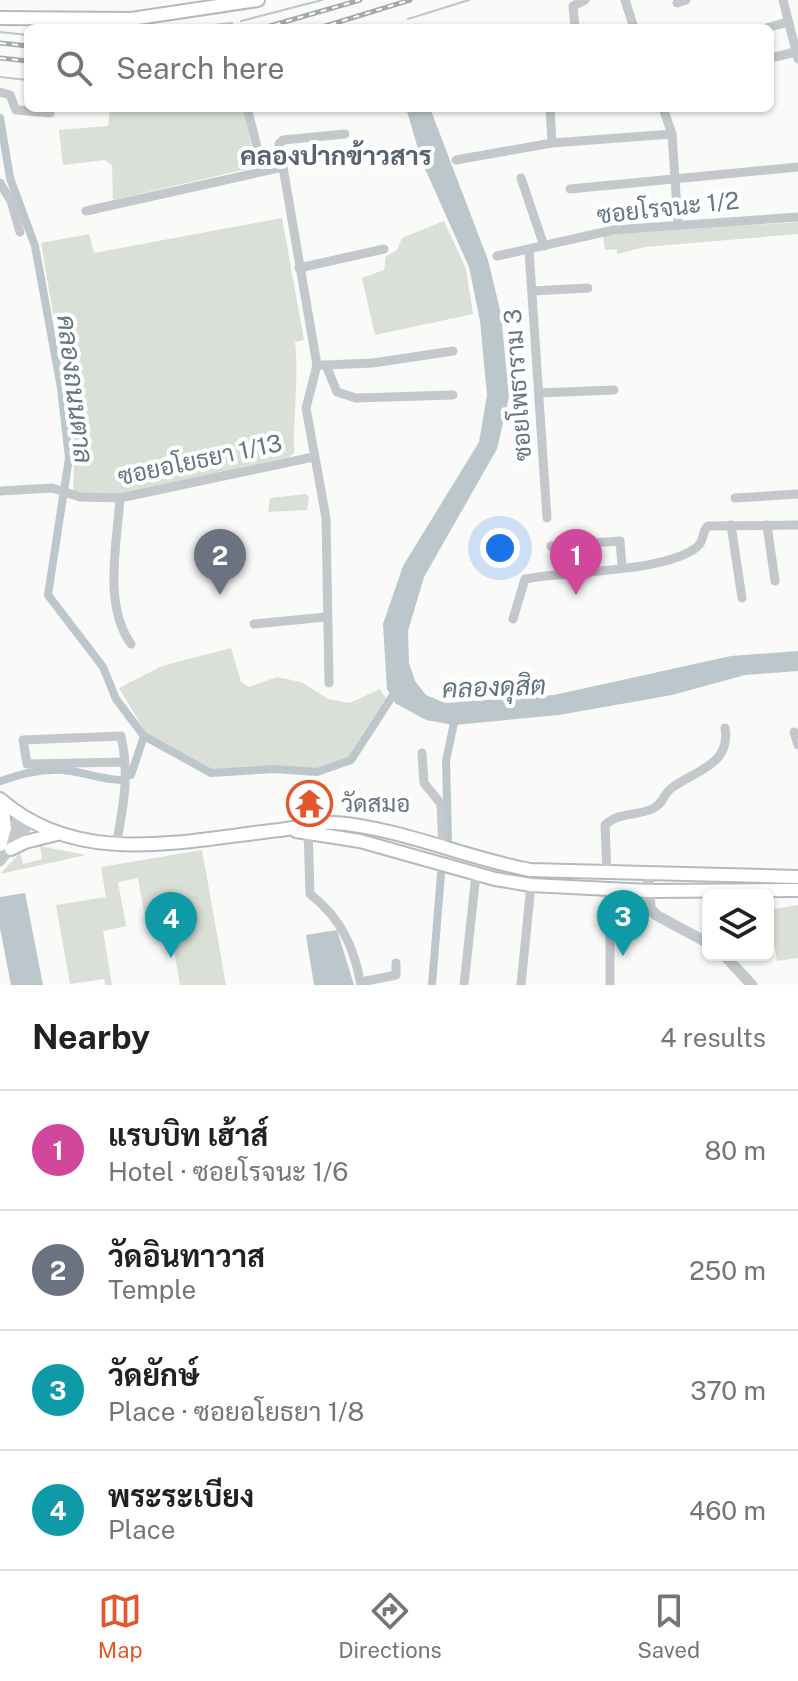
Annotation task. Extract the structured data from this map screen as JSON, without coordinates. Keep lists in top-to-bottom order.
{
  "streets": {
    "street": ["ซอยโรจนะ 1/2", "ซอยโพธาราม 3", "ซอยอโยธยา 1/13"]
  },
  "crossings": [
    ["ซอยโรจนะ 1/2", "ซอยโพธาราม 3"]
  ],
  "districts": ["คลองปากข้าวสาร"],
  "water": ["คลองถนนตาล", "คลองดุสิต"],
  "places": {
    "temple": ["วัดสมอ"]
  },
  "page": {
    "search": "Search here",
    "pins": [
      "1",
      "2",
      "3",
      "4"
    ],
    "heading": ["Nearby", "4 results"],
    "list": [
      {
        "mark": "1",
        "name": "แรบบิท เฮ้าส์",
        "note": "Hotel · ซอยโรจนะ 1/6",
        "value": "80 m"
      },
      {
        "mark": "2",
        "name": "วัดอินทาวาส",
        "note": "Temple",
        "value": "250 m"
      },
      {
        "mark": "3",
        "name": "วัดยักษ์",
        "note": "Place · ซอยอโยธยา 1/8",
        "value": "370 m"
      },
      {
        "mark": "4",
        "name": "พระระเบียง",
        "note": "Place",
        "value": "460 m"
      }
    ],
    "nav": ["Map", "Directions", "Saved"]
  }
}
